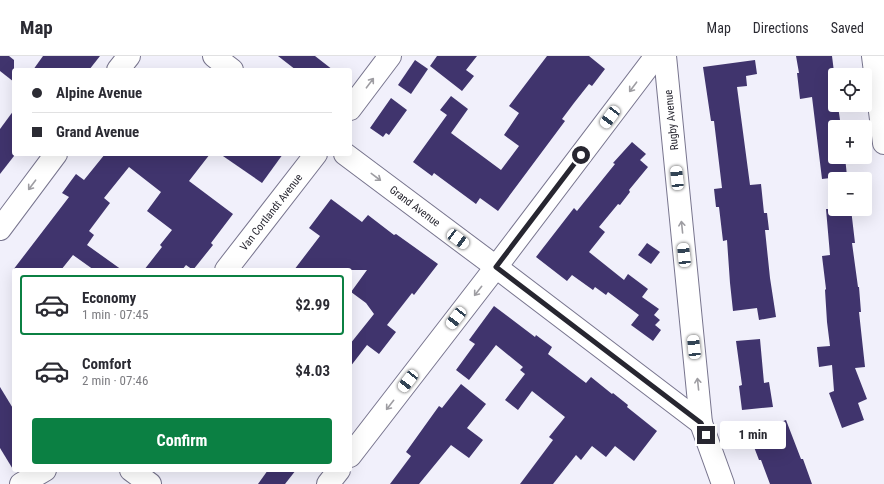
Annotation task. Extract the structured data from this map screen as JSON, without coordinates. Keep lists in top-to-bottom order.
{
  "streets": {
    "street": ["Rugby Avenue", "Grand Avenue", "Van Cortlandt Avenue"]
  },
  "crossings": [
    ["Rugby Avenue", "Grand Avenue"]
  ],
  "one_way": ["Rugby Avenue", "Grand Avenue"],
  "page": {
    "header": "Map",
    "nav": ["Map", "Directions", "Saved"],
    "map_buttons": ["+", "−"],
    "banner": ["Alpine Avenue", "Grand Avenue"],
    "list": [
      {
        "name": "Economy",
        "note": "1 min · 07:45",
        "value": "$2.99"
      },
      {
        "name": "Comfort",
        "note": "2 min · 07:46",
        "value": "$4.03"
      }
    ],
    "buttons": "Confirm",
    "bubble": "1 min"
  }
}
